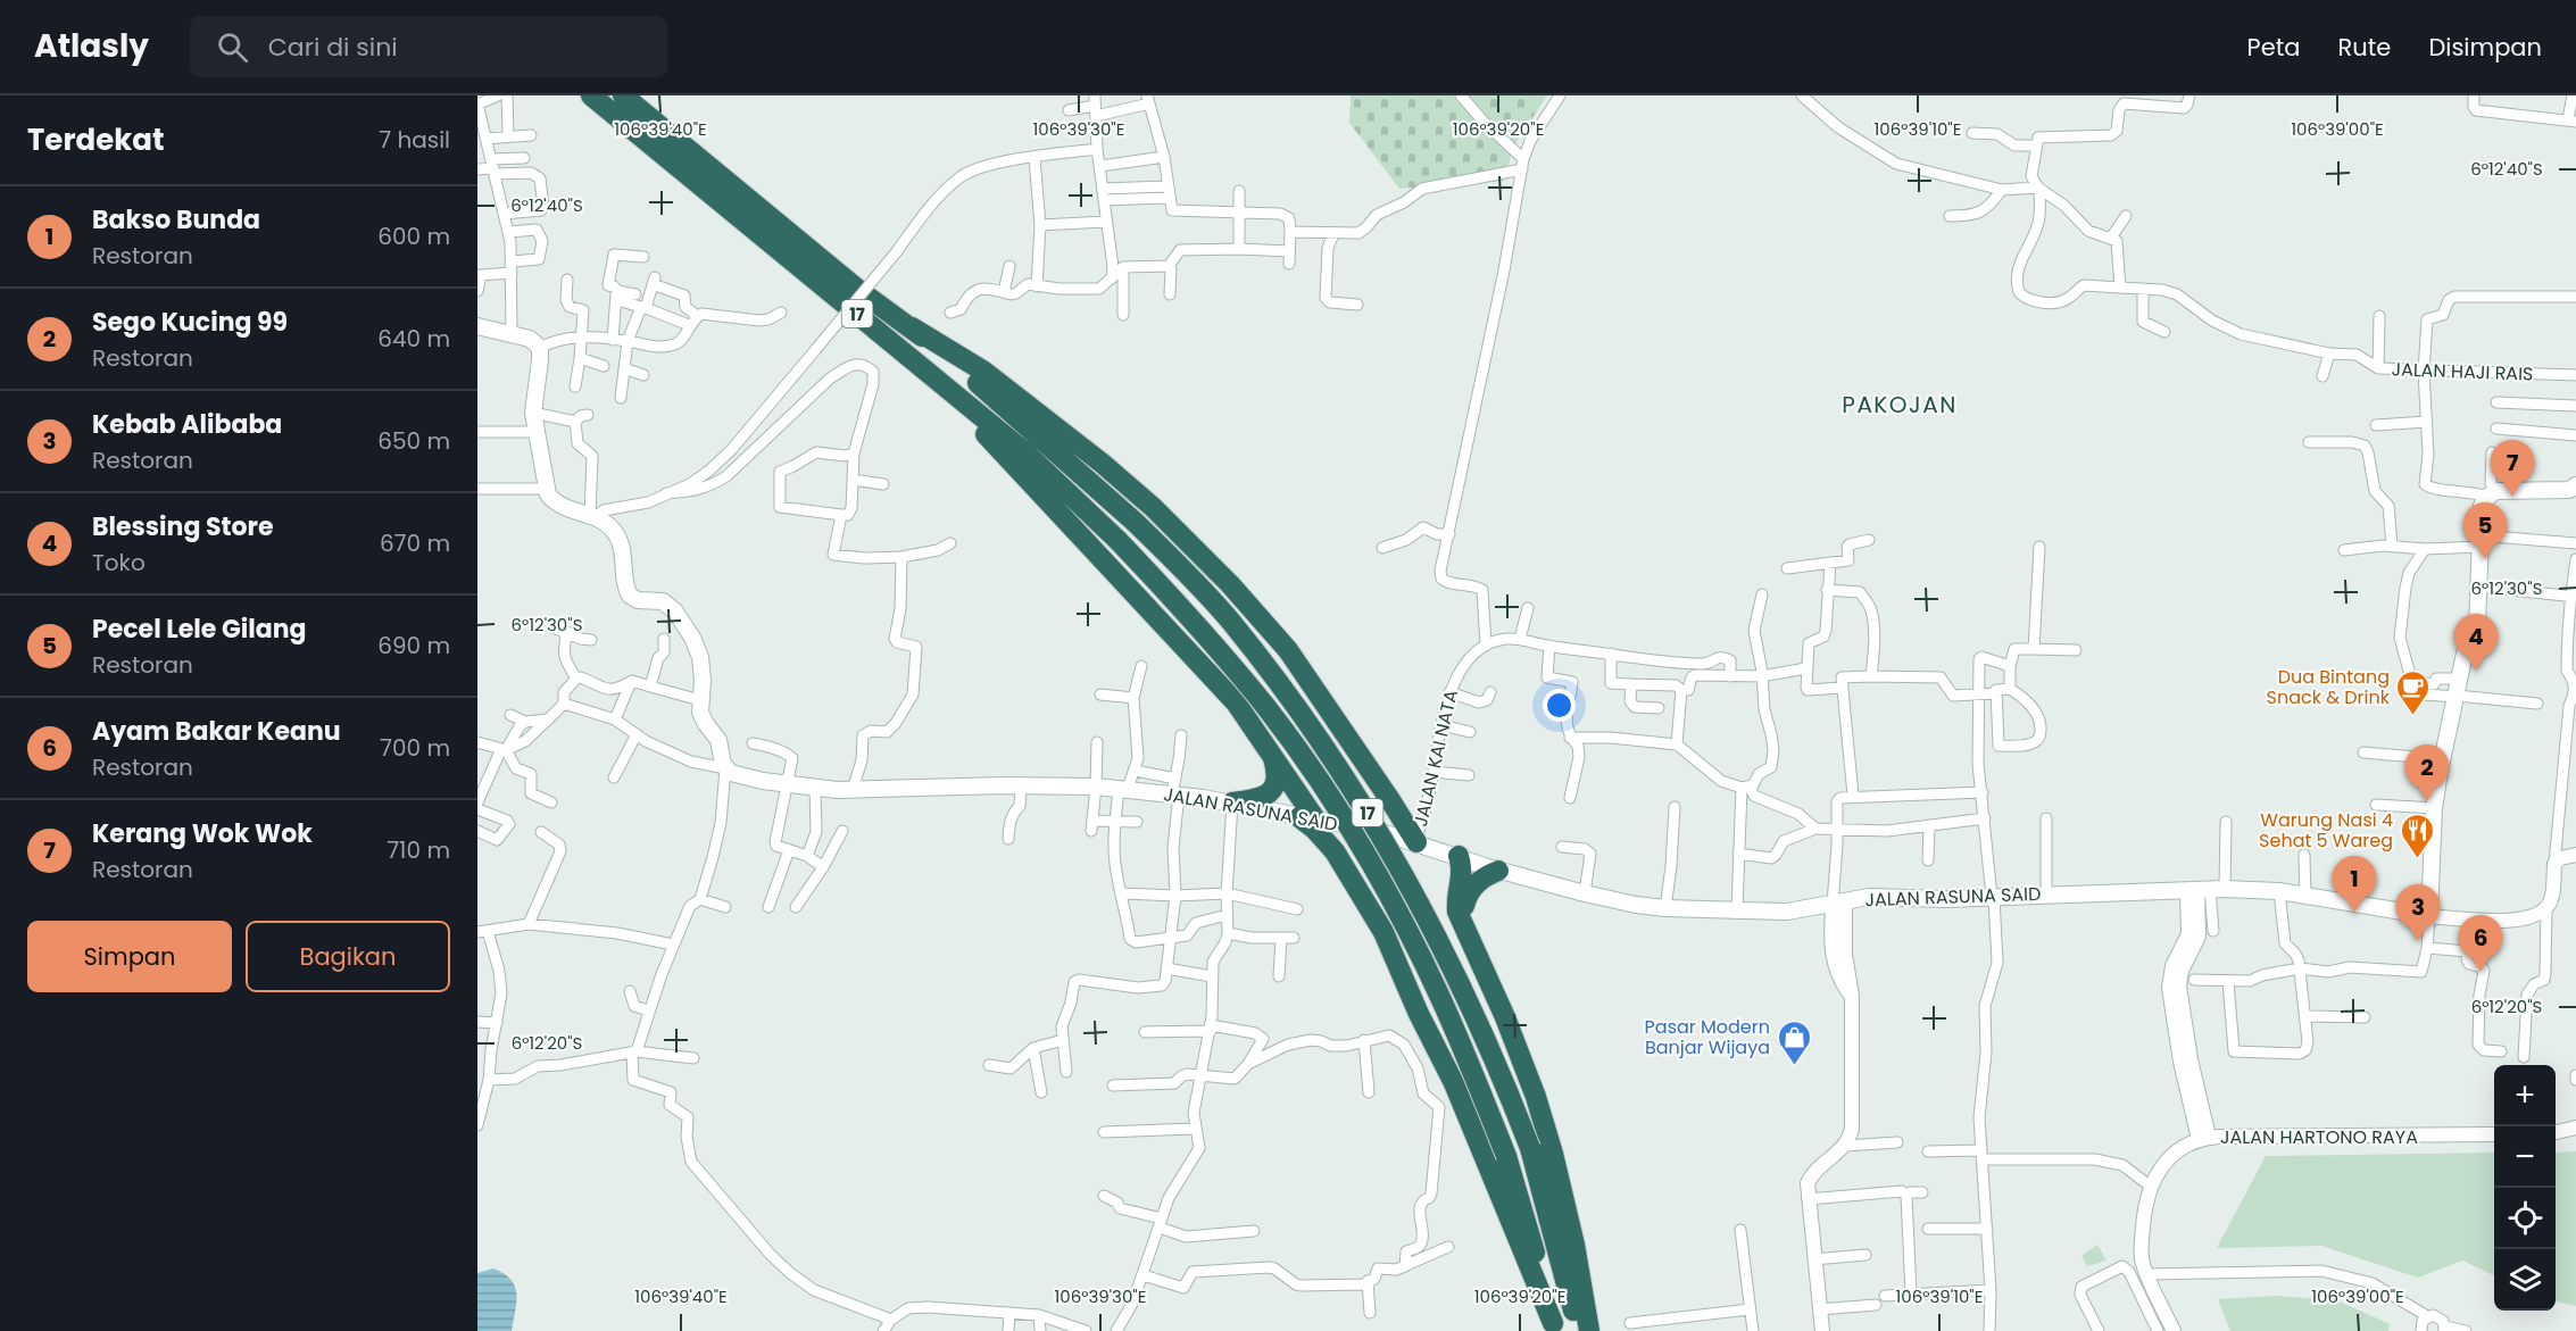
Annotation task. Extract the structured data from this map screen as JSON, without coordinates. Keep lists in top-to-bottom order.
{
  "streets": {
    "highway": ["17"],
    "main road": ["JALAN RASUNA SAID"],
    "street": ["JALAN HAJI RAIS", "JALAN KAI NATA", "JALAN HARTONO RAYA"]
  },
  "crossings": [
    ["JALAN KAI NATA", "JALAN RASUNA SAID"]
  ],
  "districts": ["PAKOJAN"],
  "places": {
    "cafe": ["Dua Bintang Snack & Drink"],
    "restaurant": ["Warung Nasi 4 Sehat 5 Wareg"],
    "shop": ["Pasar Modern Banjar Wijaya"]
  },
  "page": {
    "header": "Atlasly",
    "search": "Cari di sini",
    "nav": ["Peta", "Rute", "Disimpan"],
    "heading": ["Terdekat", "7 hasil"],
    "list": [
      {
        "mark": "1",
        "name": "Bakso Bunda",
        "note": "Restoran",
        "value": "600 m"
      },
      {
        "mark": "2",
        "name": "Sego Kucing 99",
        "note": "Restoran",
        "value": "640 m"
      },
      {
        "mark": "3",
        "name": "Kebab Alibaba",
        "note": "Restoran",
        "value": "650 m"
      },
      {
        "mark": "4",
        "name": "Blessing Store",
        "note": "Toko",
        "value": "670 m"
      },
      {
        "mark": "5",
        "name": "Pecel Lele Gilang",
        "note": "Restoran",
        "value": "690 m"
      },
      {
        "mark": "6",
        "name": "Ayam Bakar Keanu",
        "note": "Restoran",
        "value": "700 m"
      },
      {
        "mark": "7",
        "name": "Kerang Wok Wok",
        "note": "Restoran",
        "value": "710 m"
      }
    ],
    "pins": [
      "7",
      "5",
      "4",
      "2",
      "1",
      "3",
      "6"
    ],
    "buttons": ["Simpan", "Bagikan"],
    "map_buttons": ["+", "−"]
  },
  "coordinates": [
    "106°39'40\"E",
    "106°39'30\"E",
    "106°39'20\"E",
    "106°39'10\"E",
    "106°39'00\"E",
    "6°12'40\"S",
    "6°12'30\"S",
    "6°12'20\"S"
  ]
}
